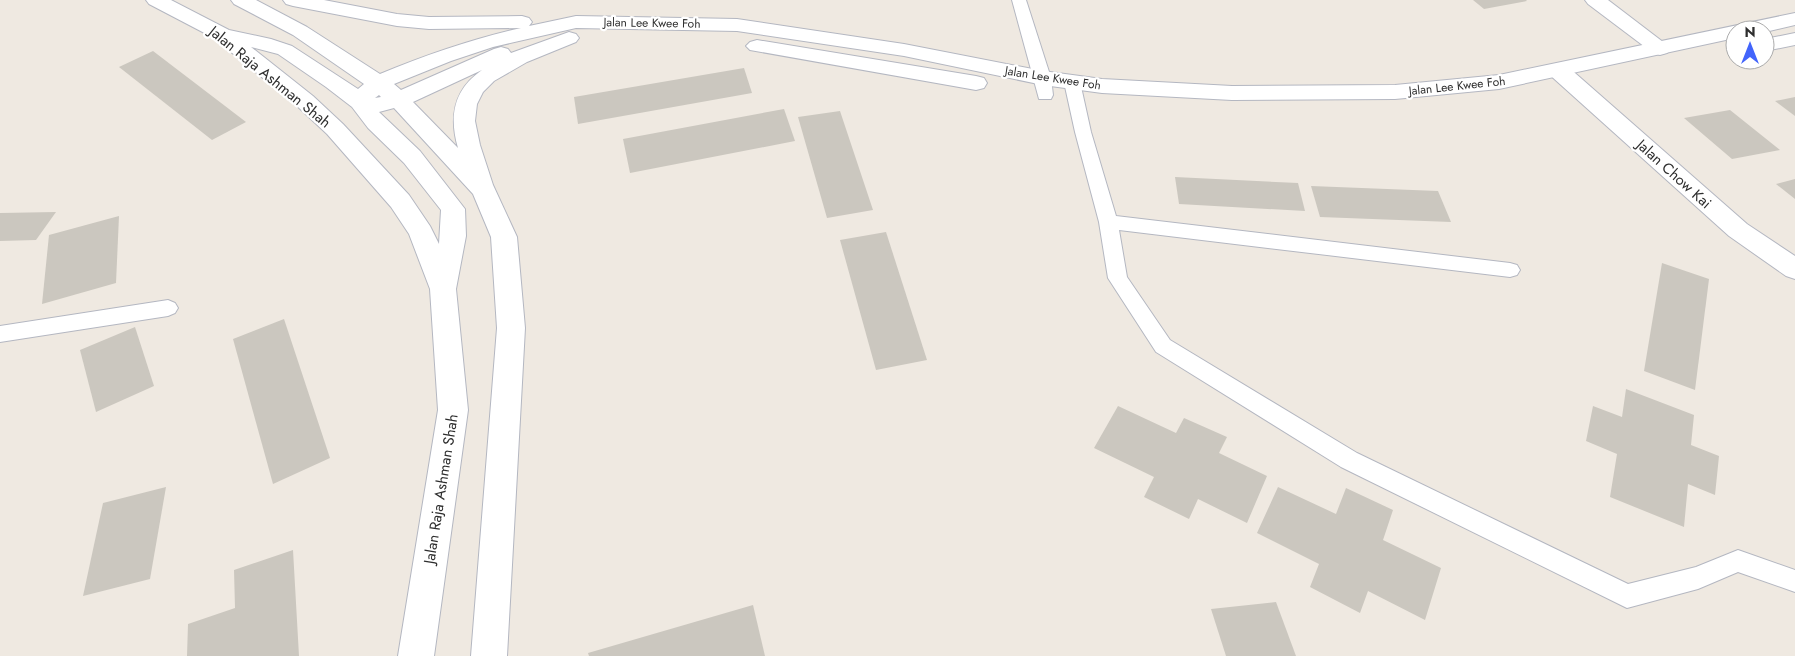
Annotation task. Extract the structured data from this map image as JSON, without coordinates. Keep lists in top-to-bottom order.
{
  "streets": {
    "main road": ["Jalan Lee Kwee Foh", "Jalan Raja Ashman Shah", "Jalan Chow Kai"]
  },
  "crossings": [
    ["Jalan Lee Kwee Foh", "Jalan Chow Kai"]
  ],
  "north": "top"
}
